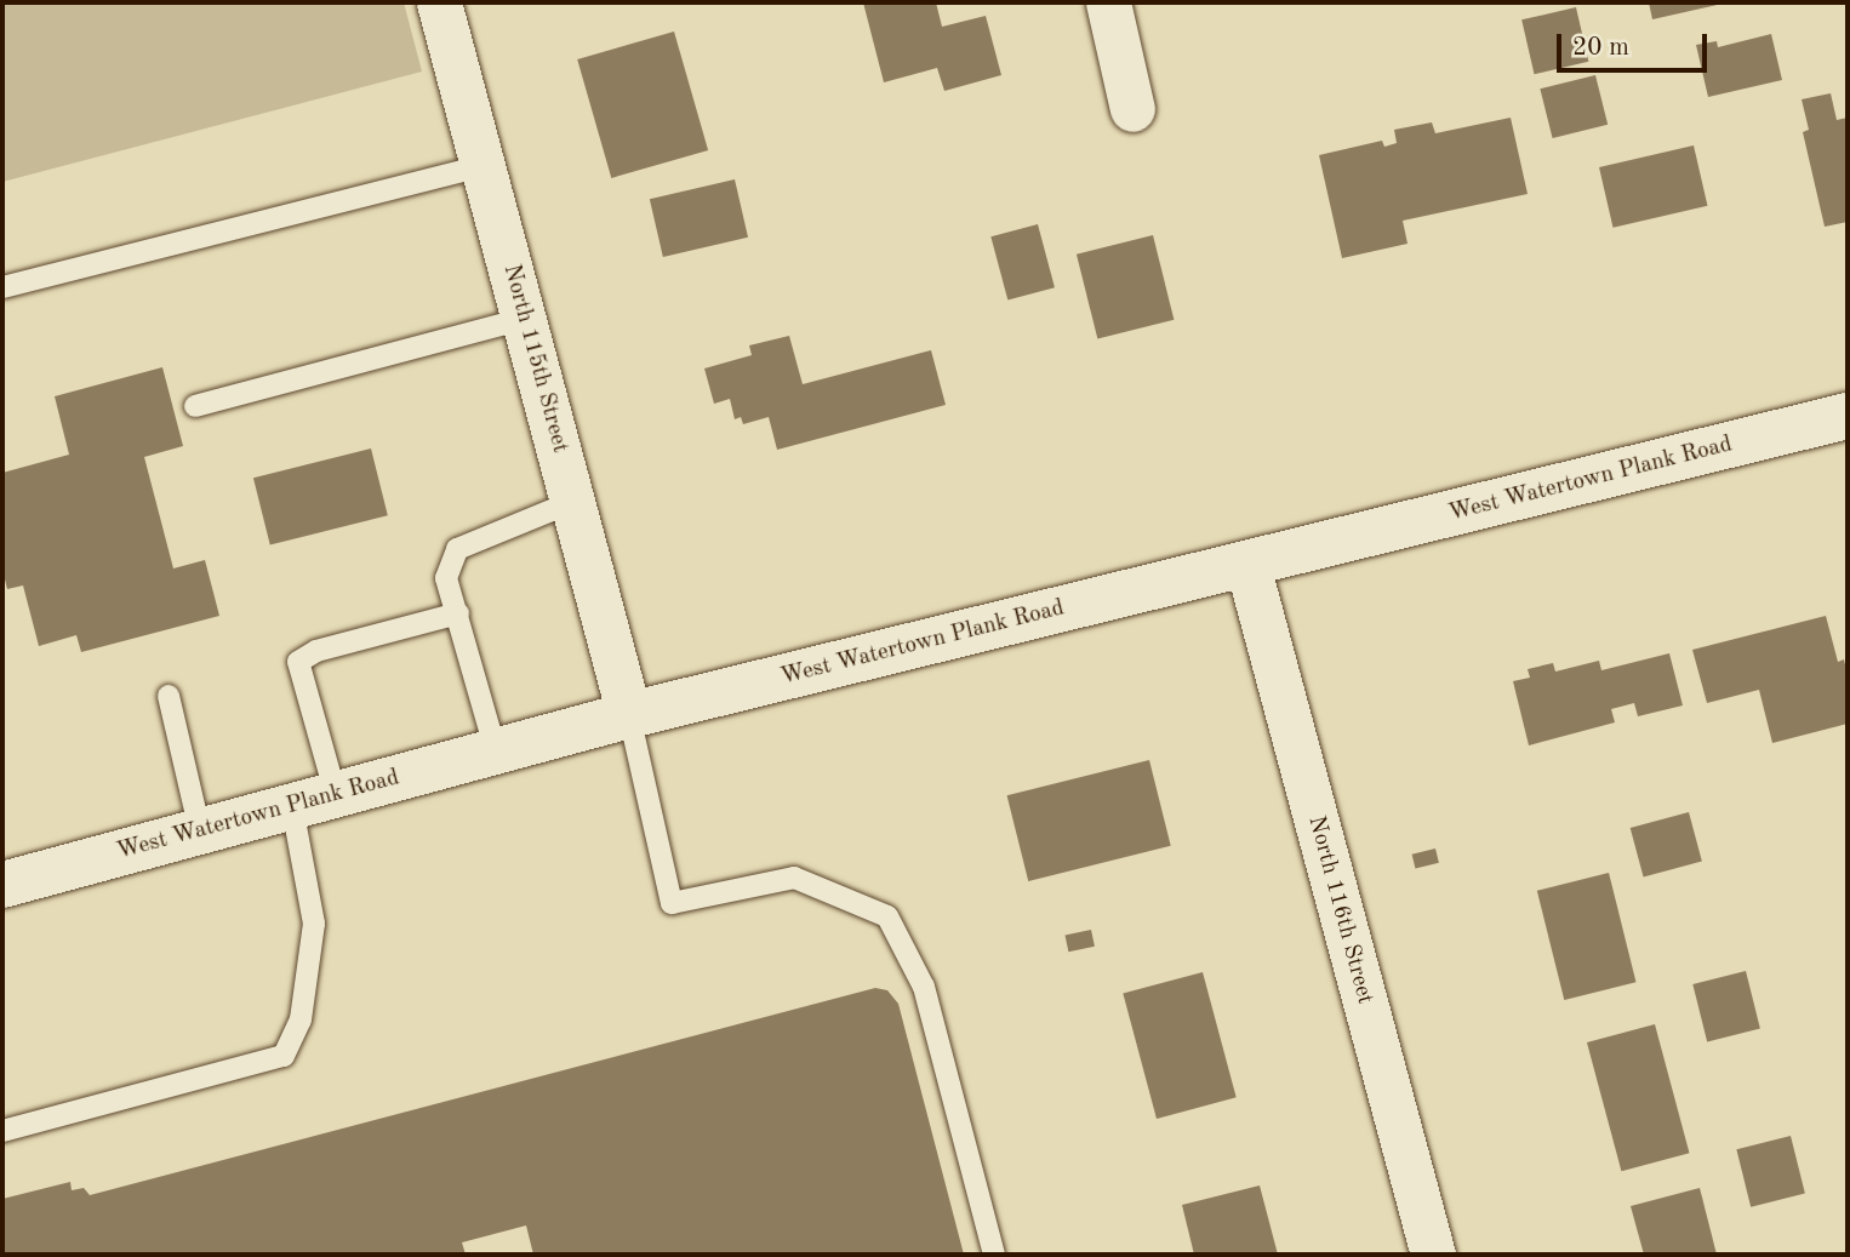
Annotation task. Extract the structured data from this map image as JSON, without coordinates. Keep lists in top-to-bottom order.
{
  "streets": {
    "street": ["North 115th Street", "West Watertown Plank Road", "North 116th Street"]
  },
  "crossings": [
    ["North 115th Street", "West Watertown Plank Road"],
    ["West Watertown Plank Road", "North 116th Street"]
  ],
  "scale_bar": "20 m"
}
